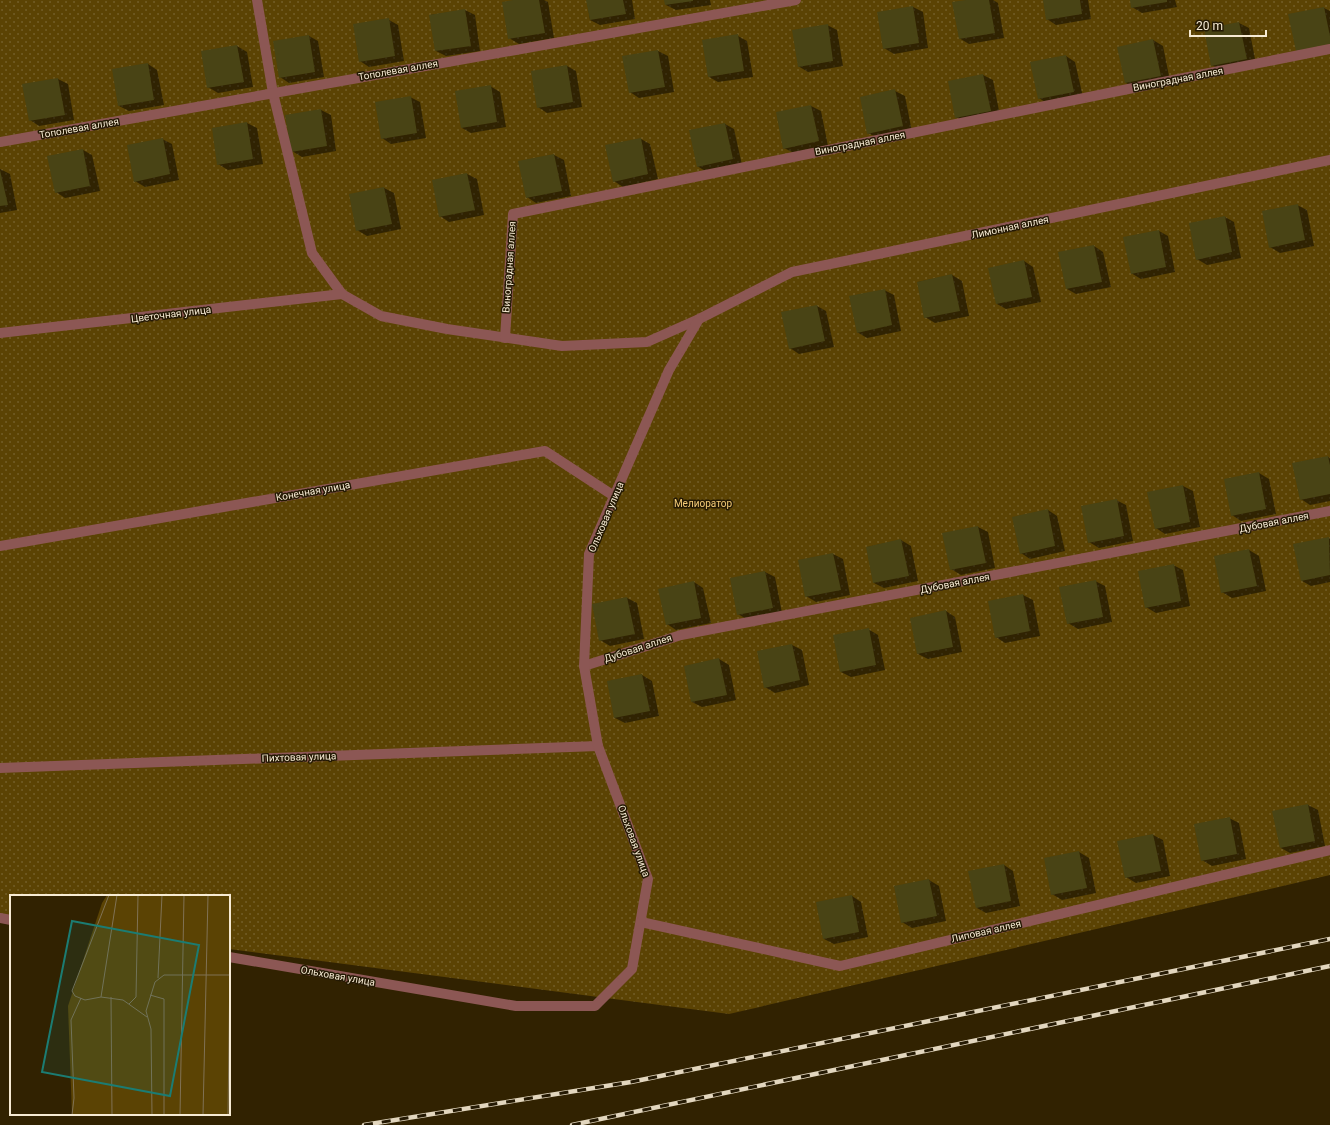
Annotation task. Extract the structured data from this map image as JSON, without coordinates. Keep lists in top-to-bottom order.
{
  "streets": {
    "street": [
      "Тополевая аллея",
      "Виноградная аллея",
      "Лимонная аллея",
      "Цветочная улица",
      "Конечная улица",
      "Ольховая улица",
      "Дубовая аллея",
      "Пихтовая улица",
      "Липовая аллея"
    ]
  },
  "crossings": [
    ["Виноградная аллея", "Лимонная аллея"],
    ["Лимонная аллея", "Цветочная улица"],
    ["Лимонная аллея", "Ольховая улица"],
    ["Конечная улица", "Ольховая улица"],
    ["Ольховая улица", "Дубовая аллея"],
    ["Ольховая улица", "Пихтовая улица"],
    ["Ольховая улица", "Липовая аллея"]
  ],
  "parks": ["Мелиоратор"],
  "scale_bar": "20 m"
}
